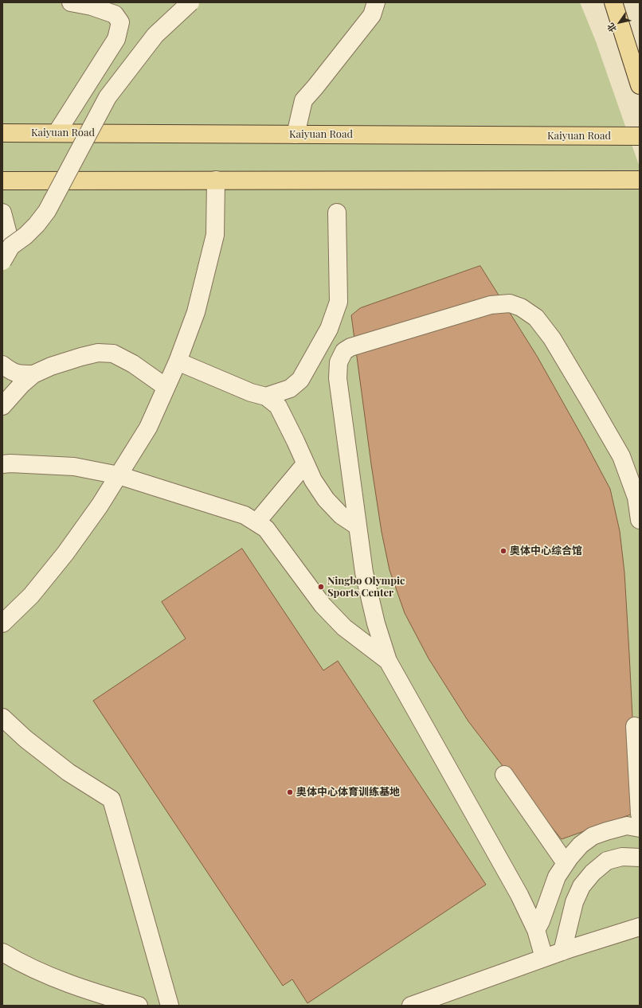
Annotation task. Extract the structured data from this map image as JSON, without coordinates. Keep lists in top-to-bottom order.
{
  "streets": {
    "main road": ["Kaiyuan Road"]
  },
  "places": ["奥体中心综合馆", "Ningbo Olympic Sports Center", "奥体中心体育训练基地"],
  "north": "bottom left"
}
